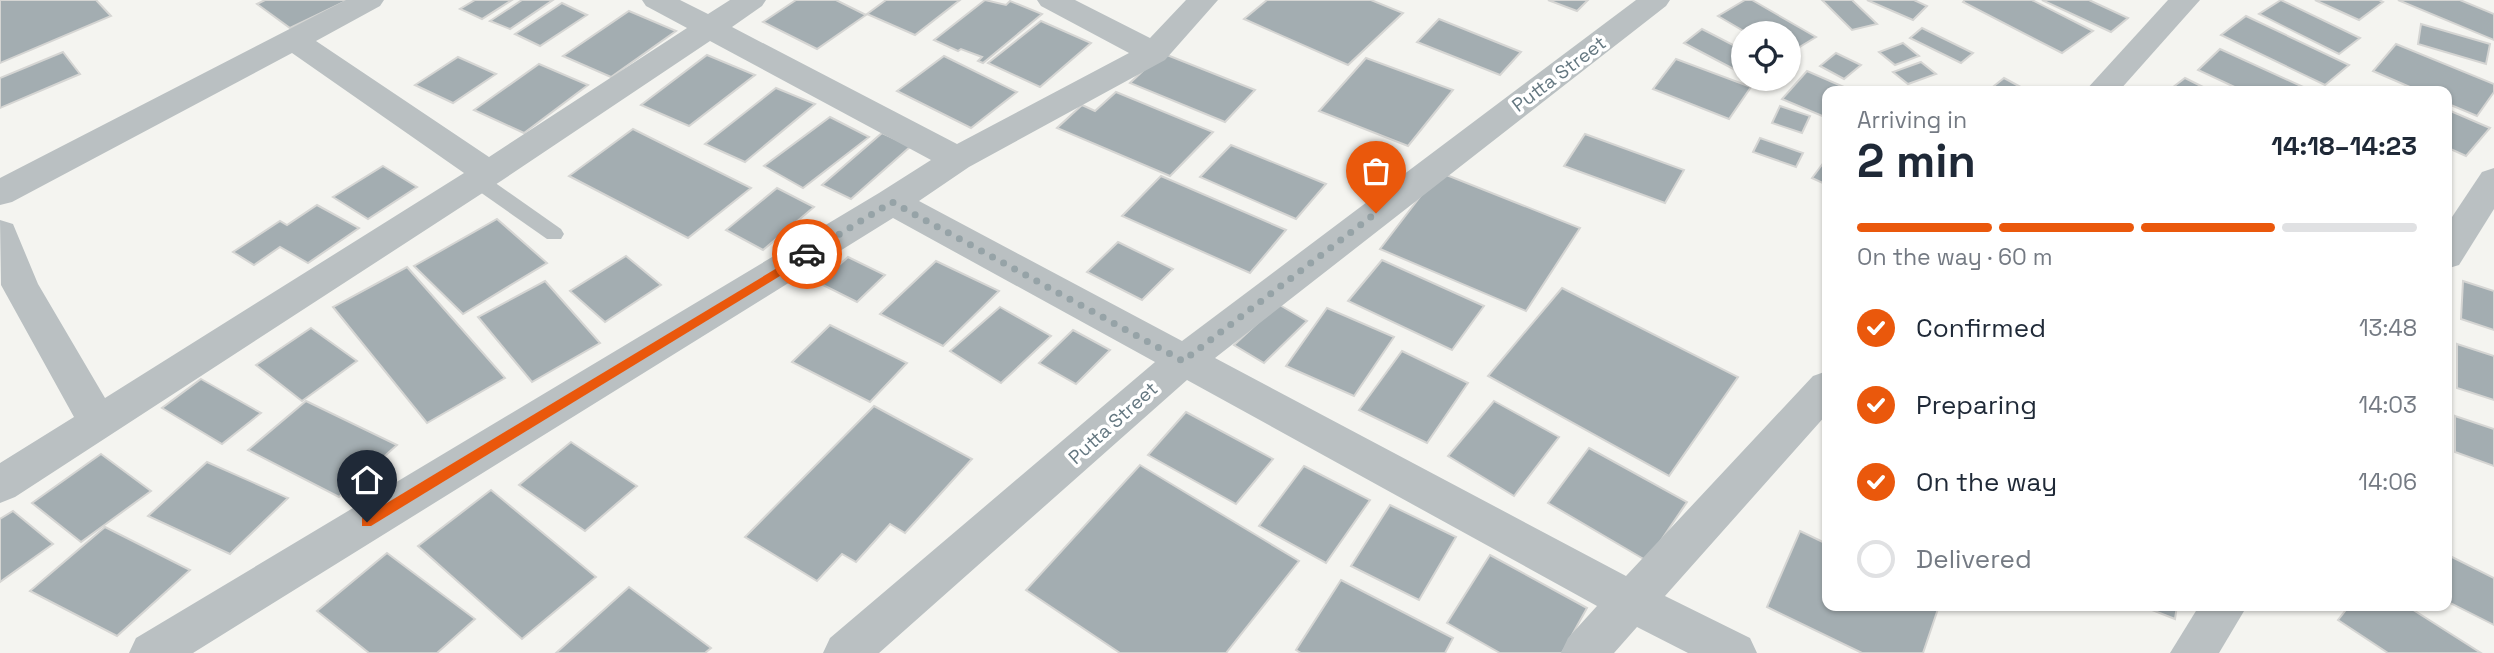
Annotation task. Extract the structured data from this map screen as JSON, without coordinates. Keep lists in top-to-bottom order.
{
  "streets": {
    "street": ["Putta Street"]
  },
  "page": {
    "heading": ["2 min", "Arriving in", "14:18–14:23"],
    "bar": "On the way · 60 m",
    "list": [
      ["Confirmed", "13:48"],
      ["Preparing", "14:03"],
      ["On the way", "14:06"],
      "Delivered"
    ]
  }
}
